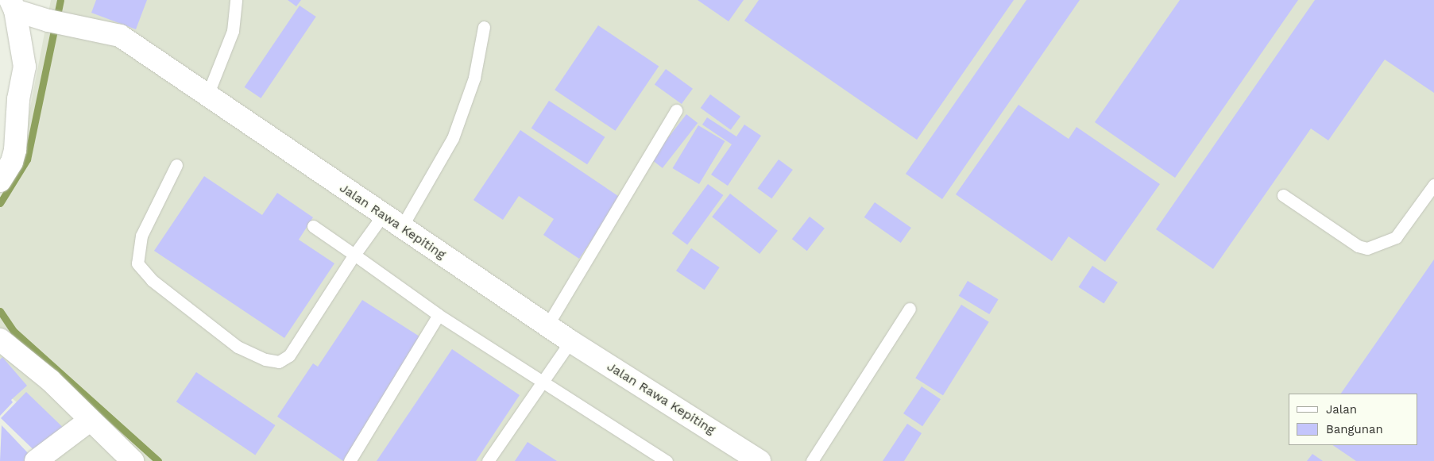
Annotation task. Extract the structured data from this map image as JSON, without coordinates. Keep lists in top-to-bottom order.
{
  "streets": {
    "street": ["Jalan Rawa Kepiting"]
  },
  "legend": ["Jalan", "Bangunan"]
}
